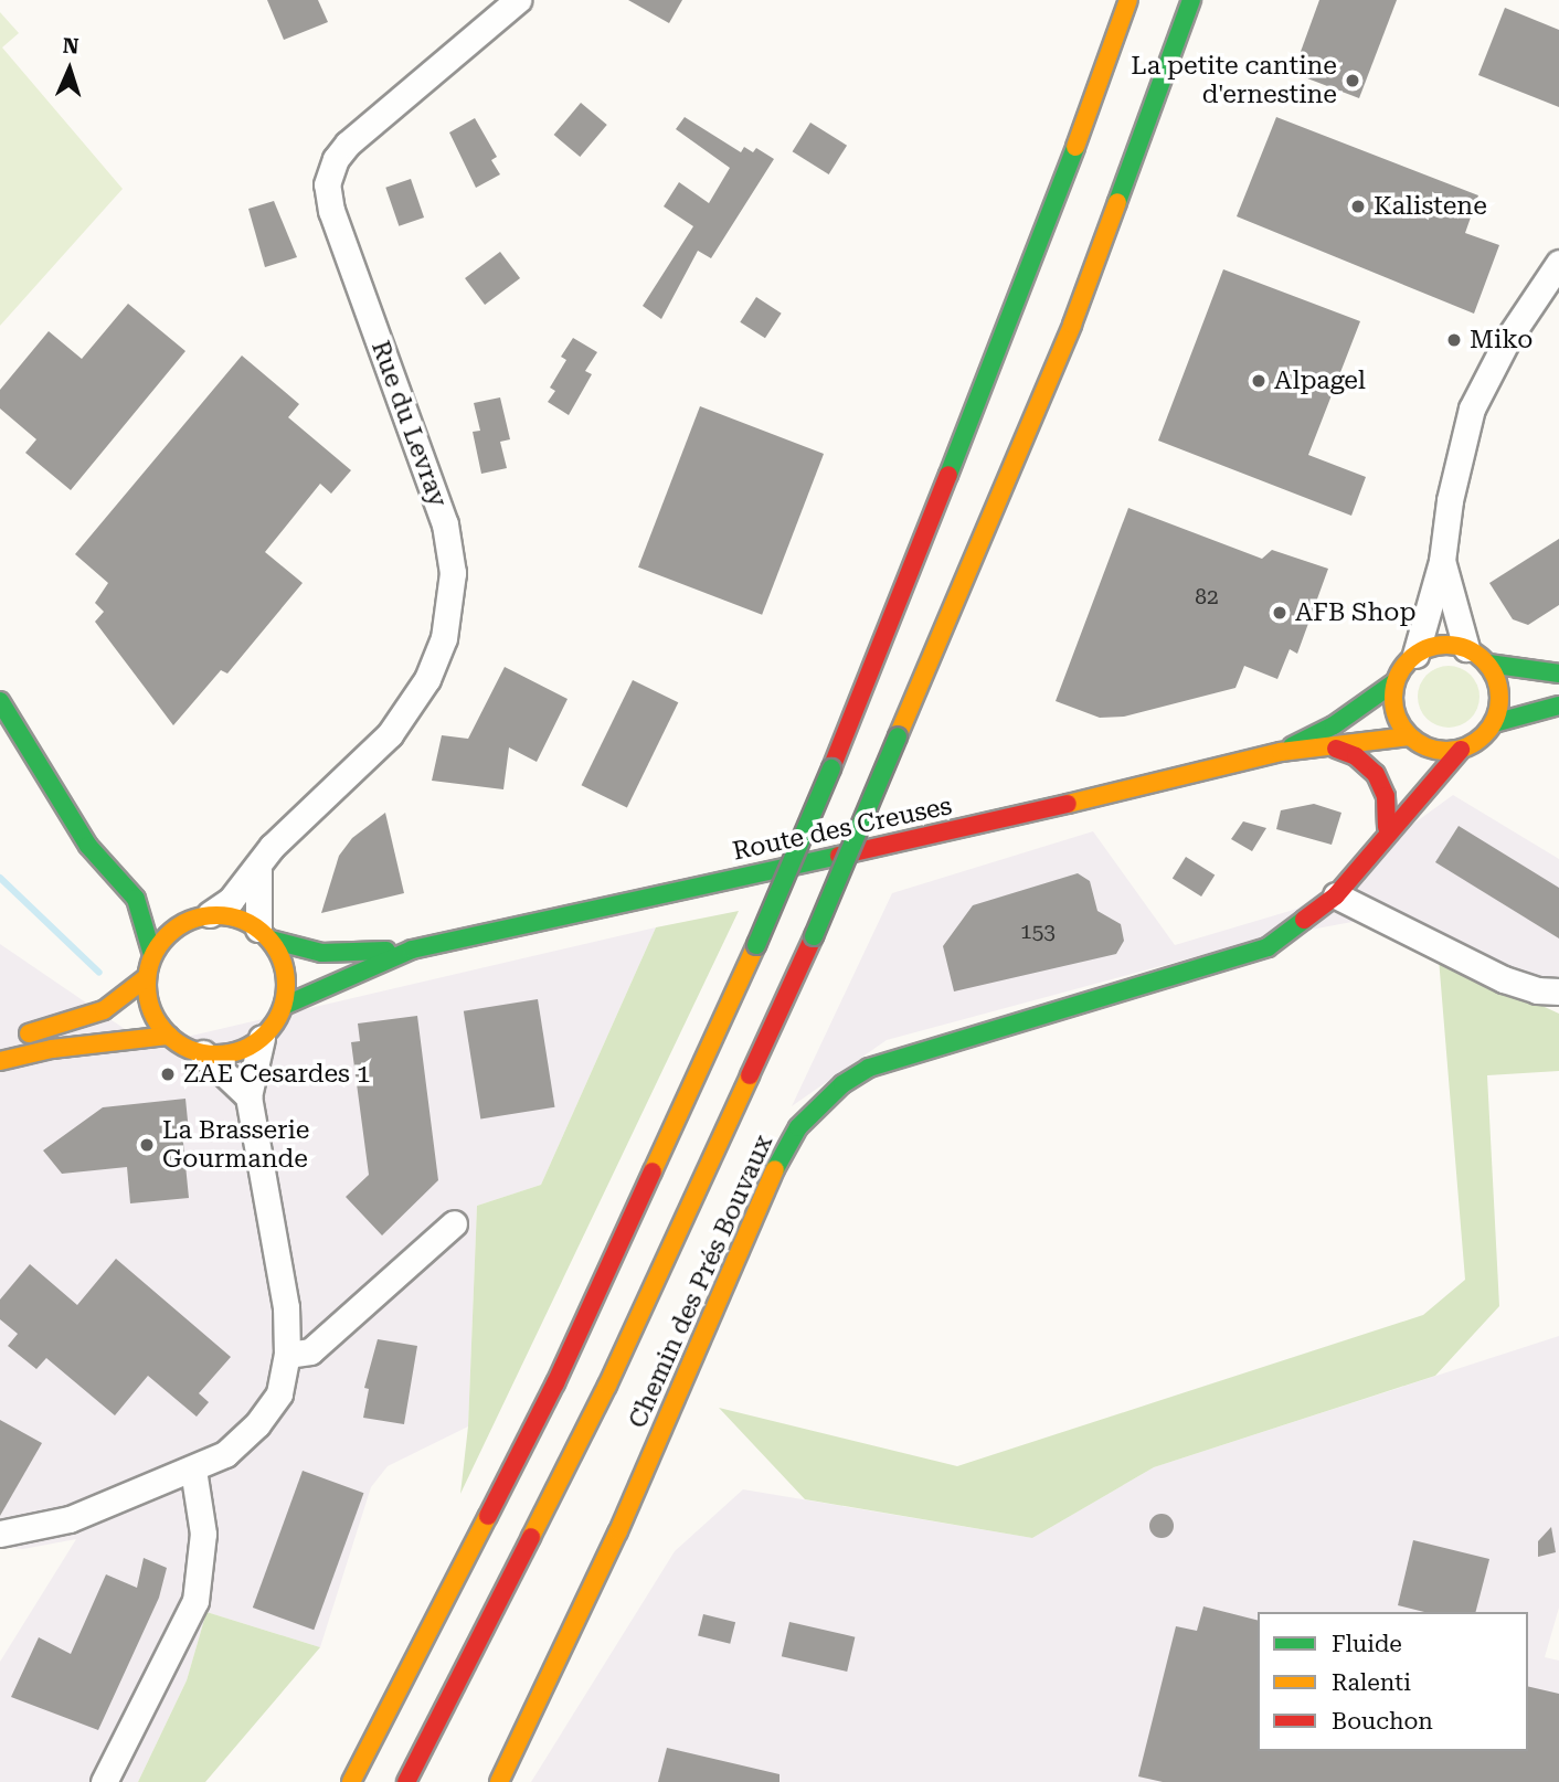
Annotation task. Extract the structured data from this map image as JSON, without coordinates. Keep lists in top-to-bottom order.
{
  "streets": {
    "main road": ["Route des Creuses", "Chemin des Prés Bouvaux"],
    "street": ["Rue du Levray"]
  },
  "crossings": [
    ["Rue du Levray", "Route des Creuses"]
  ],
  "places": [
    "La petite cantine d'ernestine",
    "Kalistene",
    "Miko",
    "Alpagel",
    "AFB Shop",
    "ZAE Cesardes 1",
    "La Brasserie Gourmande"
  ],
  "house_numbers": ["82", "153"],
  "legend": ["Fluide", "Ralenti", "Bouchon"],
  "north": "top"
}
